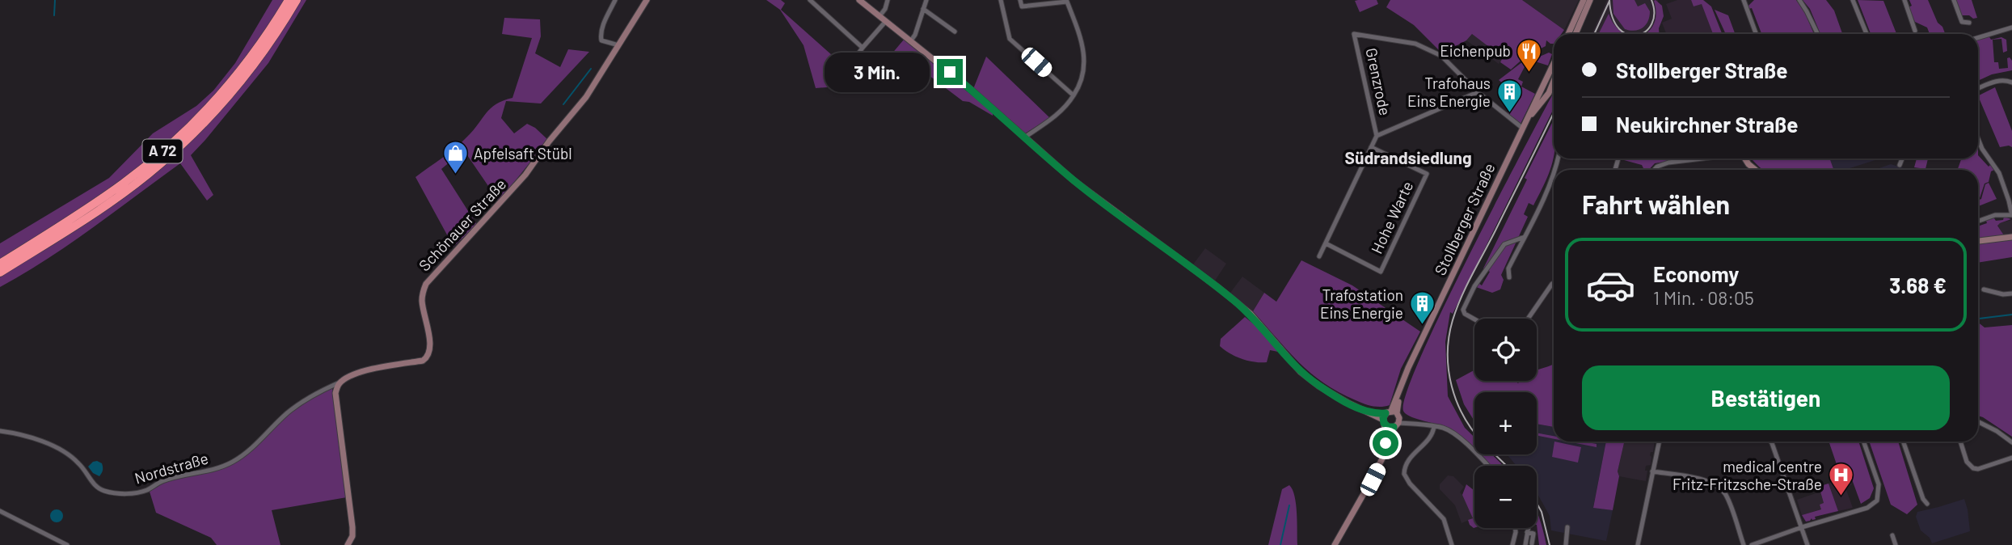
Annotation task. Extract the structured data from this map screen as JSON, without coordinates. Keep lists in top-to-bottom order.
{
  "streets": {
    "highway": ["A 72"],
    "main road": ["Stollberger Straße", "Schönauer Straße"],
    "street": ["Grenzrode", "Hohe Warte", "Nordstraße"]
  },
  "crossings": [
    ["Schönauer Straße", "Nordstraße"]
  ],
  "districts": ["Südrandsiedlung"],
  "places": {
    "restaurant": ["Eichenpub"],
    "building": ["Trafohaus Eins Energie", "Trafostation Eins Energie"],
    "shop": ["Apfelsaft Stübl"],
    "hospital": ["medical centre Fritz-Fritzsche-Straße"]
  },
  "page": {
    "banner": ["Stollberger Straße", "Neukirchner Straße"],
    "bubble": "3 Min.",
    "heading": "Fahrt wählen",
    "list": [
      {
        "name": "Economy",
        "note": "1 Min. · 08:05",
        "value": "3.68 €"
      }
    ],
    "map_buttons": ["+", "−"],
    "buttons": "Bestätigen"
  }
}
